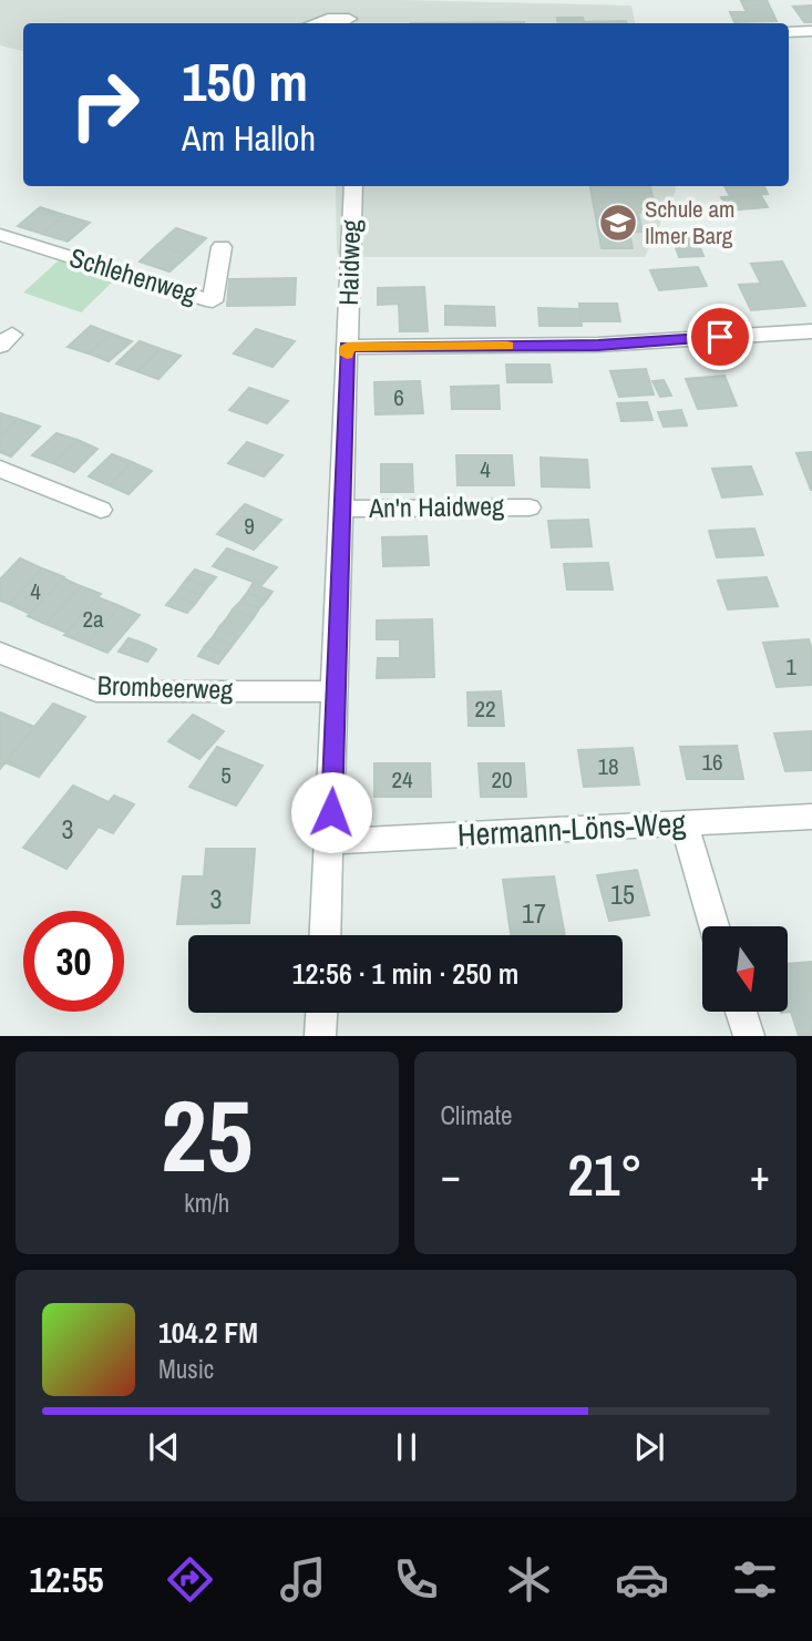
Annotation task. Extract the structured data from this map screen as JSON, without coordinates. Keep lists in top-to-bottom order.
{
  "streets": {
    "street": [
      "Haidweg",
      "Schlehenweg",
      "An'n Haidweg",
      "Brombeerweg",
      "Hermann-Löns-Weg"
    ]
  },
  "crossings": [
    ["Haidweg", "An'n Haidweg"],
    ["Haidweg", "Brombeerweg"],
    ["Haidweg", "Hermann-Löns-Weg"]
  ],
  "places": {
    "school or university": ["Schule am Ilmer Barg"]
  },
  "house_numbers": [
    "6",
    "4",
    "9",
    "4",
    "2a",
    "1",
    "22",
    "16",
    "18",
    "5",
    "24",
    "20",
    "3",
    "15",
    "3",
    "17"
  ],
  "north": "bottom",
  "page": {
    "turn": ["150 m", "Am Halloh"],
    "limit": "30",
    "trip": "12:56 · 1 min · 250 m",
    "tile": [
      ["25", "km/h"],
      "Climate"
    ],
    "heat": ["−", "21°", "+"],
    "song": ["104.2 FM", "Music"],
    "tabs": "12:55"
  }
}
